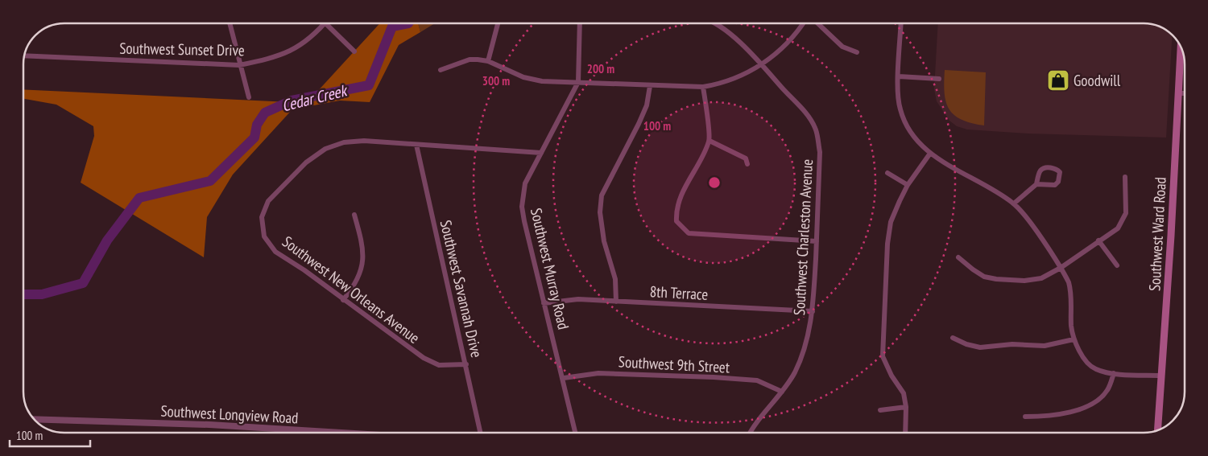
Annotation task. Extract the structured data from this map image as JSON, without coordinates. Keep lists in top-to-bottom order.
{
  "streets": {
    "main road": ["Southwest Ward Road"],
    "street": [
      "Southwest Sunset Drive",
      "Southwest Charleston Avenue",
      "Southwest Murray Road",
      "Southwest Savannah Drive",
      "Southwest New Orleans Avenue",
      "8th Terrace",
      "Southwest 9th Street",
      "Southwest Longview Road"
    ]
  },
  "crossings": [
    ["Southwest Charleston Avenue", "8th Terrace"],
    ["Southwest Charleston Avenue", "Southwest 9th Street"],
    ["Southwest Murray Road", "Southwest New Orleans Avenue"],
    ["Southwest Murray Road", "8th Terrace"],
    ["Southwest Murray Road", "Southwest 9th Street"],
    ["Southwest Savannah Drive", "Southwest New Orleans Avenue"]
  ],
  "water": ["Cedar Creek"],
  "places": {
    "shop": ["Goodwill"]
  },
  "scale_bar": "100 m",
  "rings": ["200 m", "300 m", "100 m"]
}
